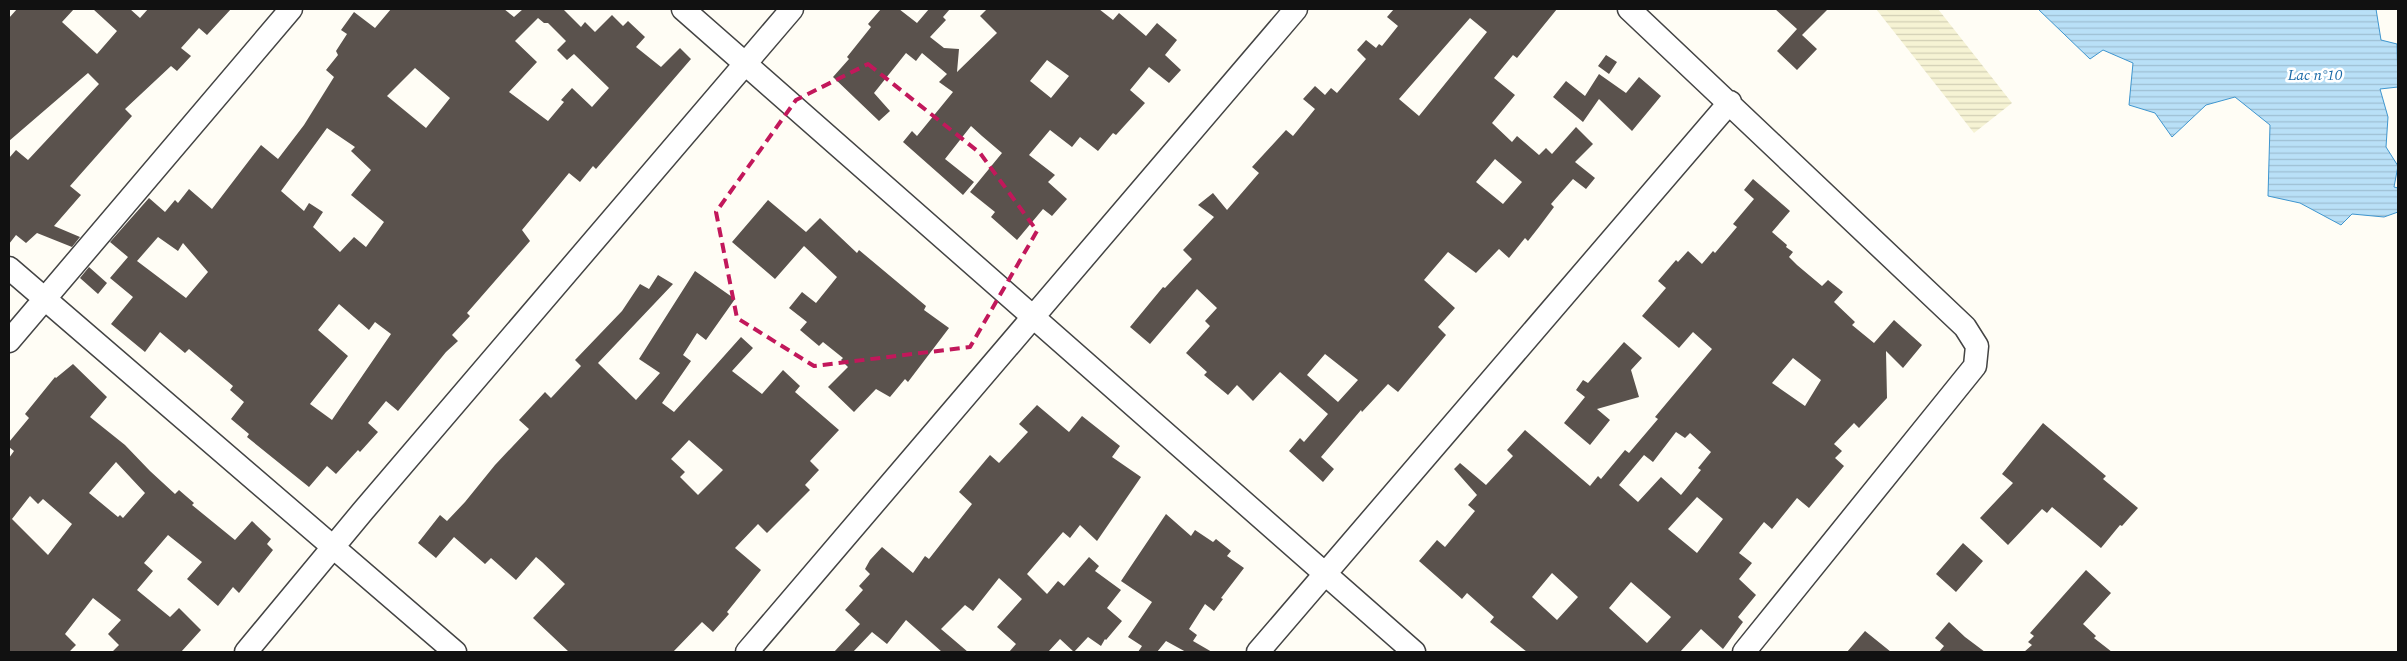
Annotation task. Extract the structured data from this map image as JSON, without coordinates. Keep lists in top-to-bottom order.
{
  "water": ["Lac n°10"]
}
